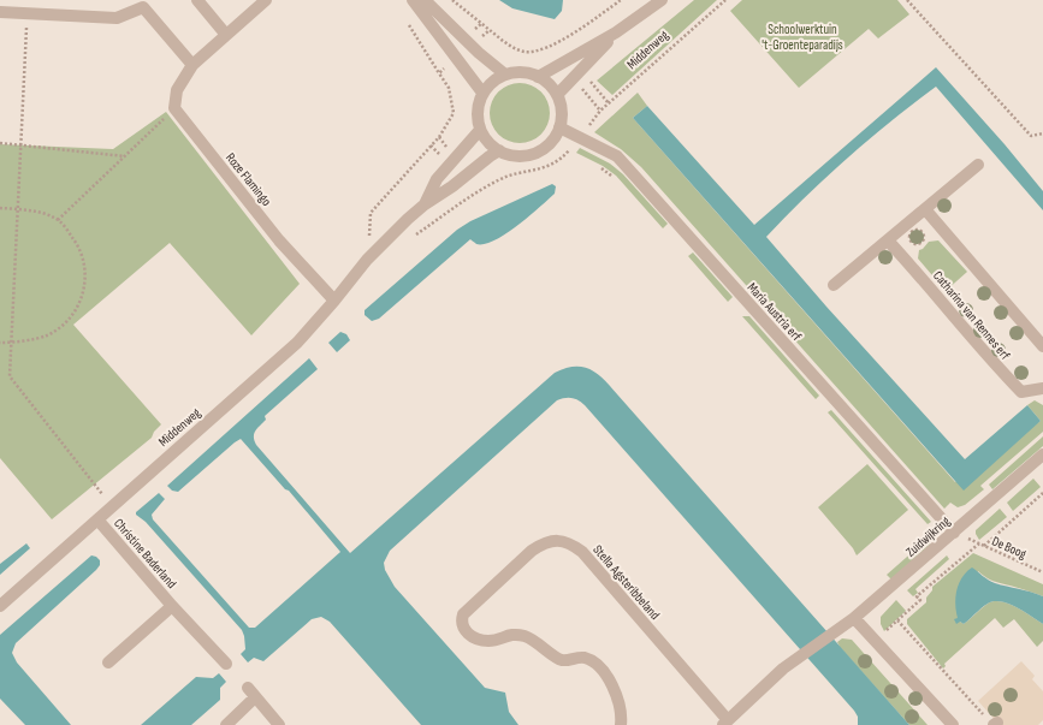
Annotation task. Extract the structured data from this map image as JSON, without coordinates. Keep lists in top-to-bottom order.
{
  "streets": {
    "street": [
      "Middenweg",
      "Roze Flamingo",
      "Maria Austria erf",
      "Catharina van Rennes erf",
      "Zuidwijkring",
      "Christine Baderland",
      "Stella Agsteribbeland"
    ],
    "path": ["De Boog"]
  },
  "crossings": [
    ["Middenweg", "Roze Flamingo"],
    ["Middenweg", "Maria Austria erf"],
    ["Middenweg", "Christine Baderland"],
    ["Maria Austria erf", "Zuidwijkring"],
    ["Zuidwijkring", "Stella Agsteribbeland"]
  ],
  "parks": ["Schoolwerktuin 't-Groenteparadijs"]
}
